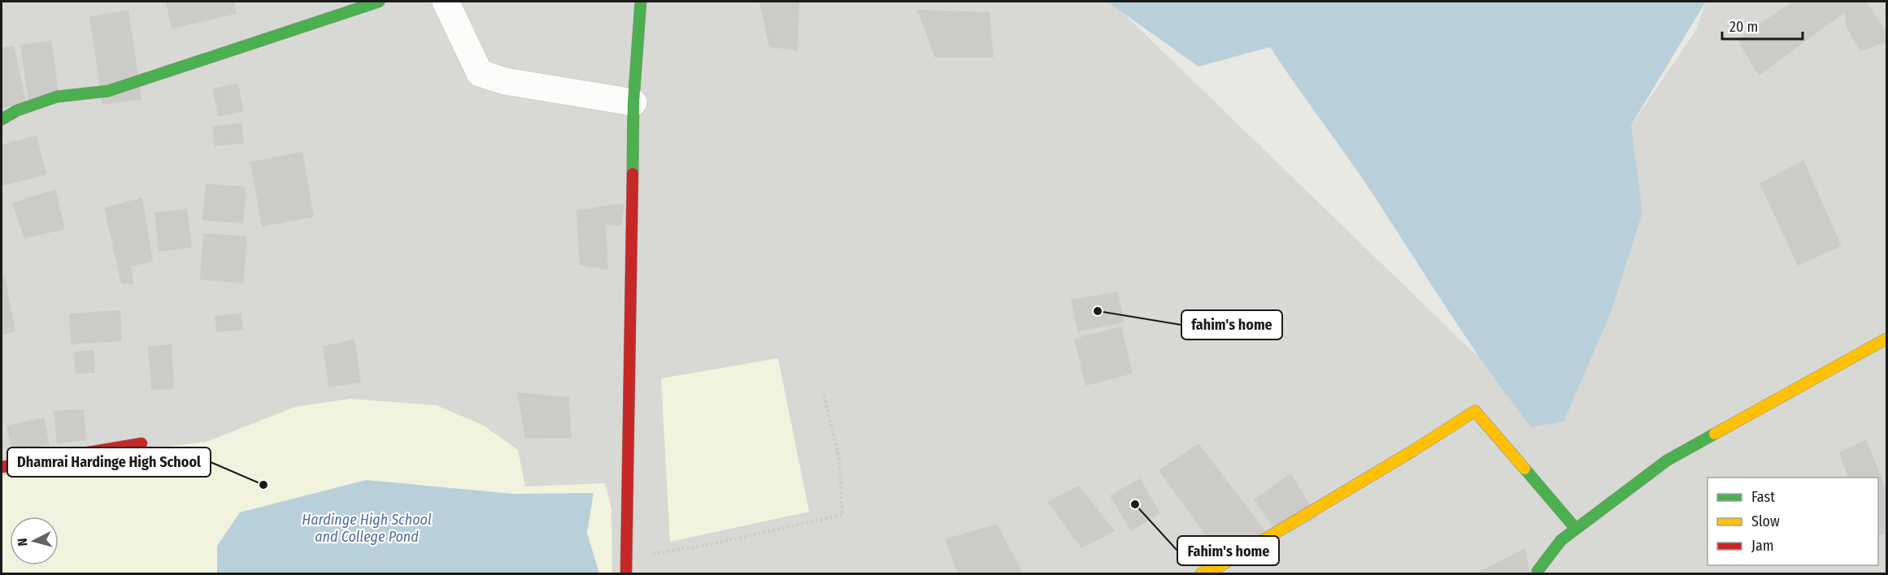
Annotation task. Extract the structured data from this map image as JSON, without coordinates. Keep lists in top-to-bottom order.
{
  "water": ["Hardinge High School and College Pond"],
  "places": ["fahim's home", "Dhamrai Hardinge High School", "Fahim's home"],
  "legend": ["Fast", "Slow", "Jam"],
  "scale_bar": "20 m",
  "north": "left"
}
